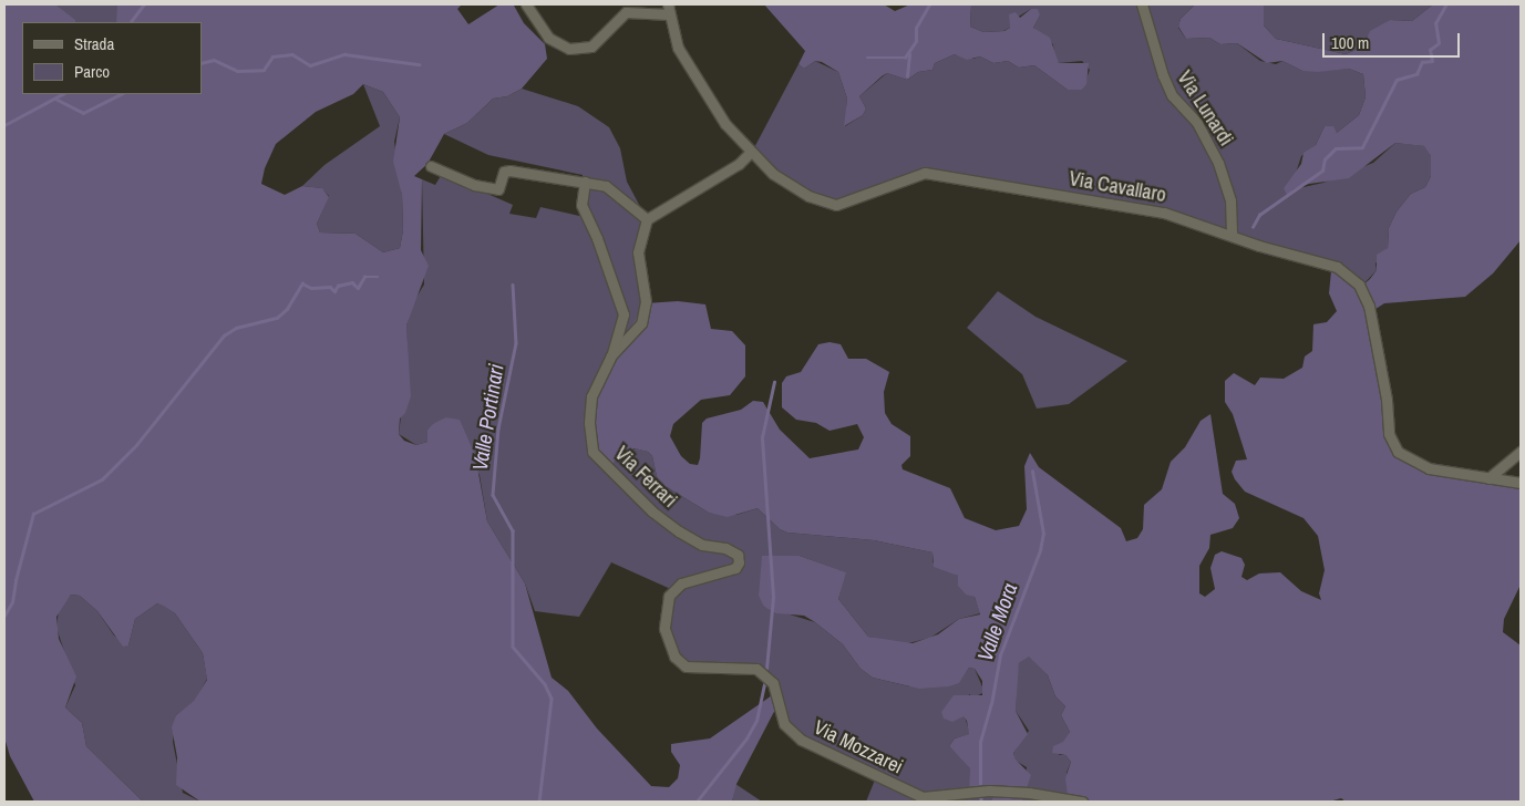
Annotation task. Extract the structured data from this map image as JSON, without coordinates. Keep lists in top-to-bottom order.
{
  "streets": {
    "street": [
      "Via Lunardi",
      "Via Cavallaro",
      "Via Ferrari",
      "Via Mozzarei"
    ]
  },
  "crossings": [
    ["Via Lunardi", "Via Cavallaro"],
    ["Via Ferrari", "Via Mozzarei"]
  ],
  "water": ["Valle Portinari", "Valle Mora"],
  "legend": ["Strada", "Parco"],
  "scale_bar": "100 m"
}
